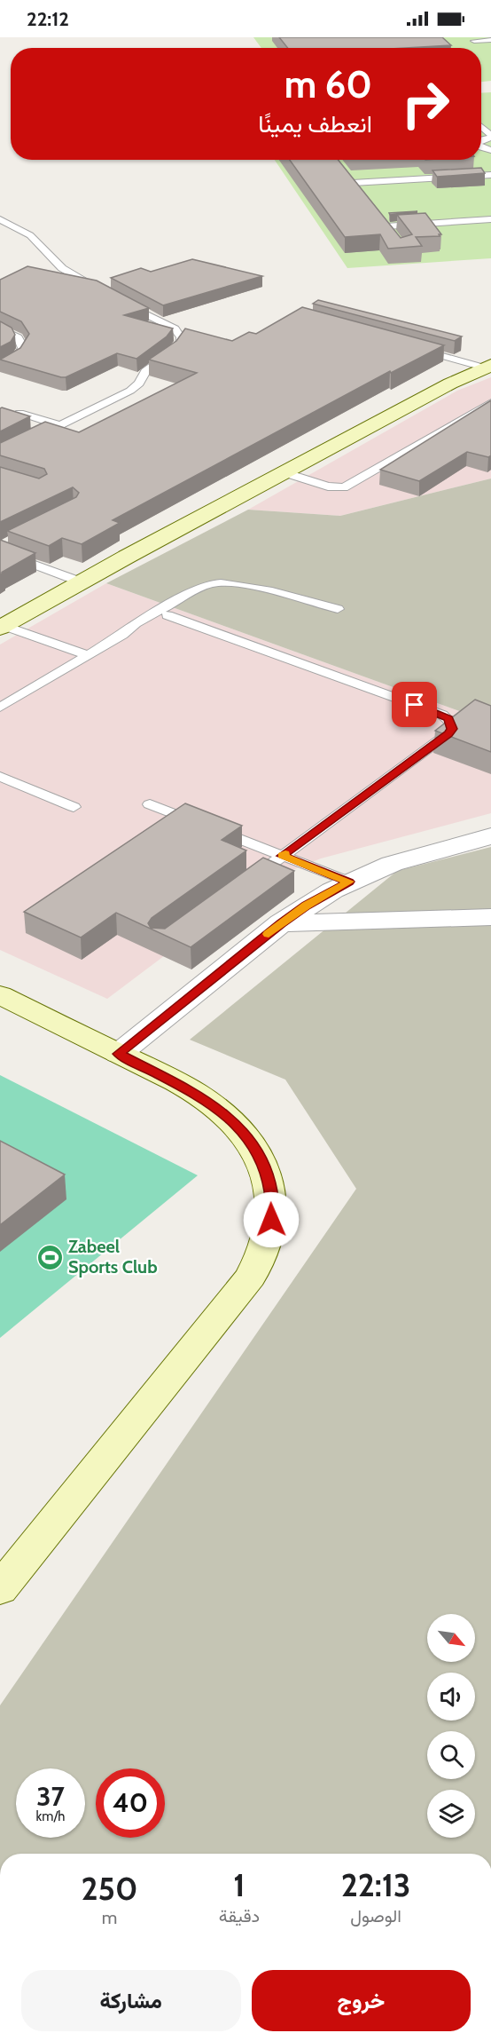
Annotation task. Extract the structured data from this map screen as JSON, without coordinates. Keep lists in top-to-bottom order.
{
  "places": {
    "sports": ["Zabeel Sports Club"]
  },
  "north": "bottom right",
  "page": {
    "status": "22:12",
    "turn": ["60 m", "انعطف يمينًا"],
    "speed": "37 km/h",
    "limit": "40",
    "eta": [
      "22:13",
      "الوصول",
      "1",
      "دقيقة",
      "250",
      "m"
    ],
    "buttons": ["خروج", "مشاركة"]
  }
}
